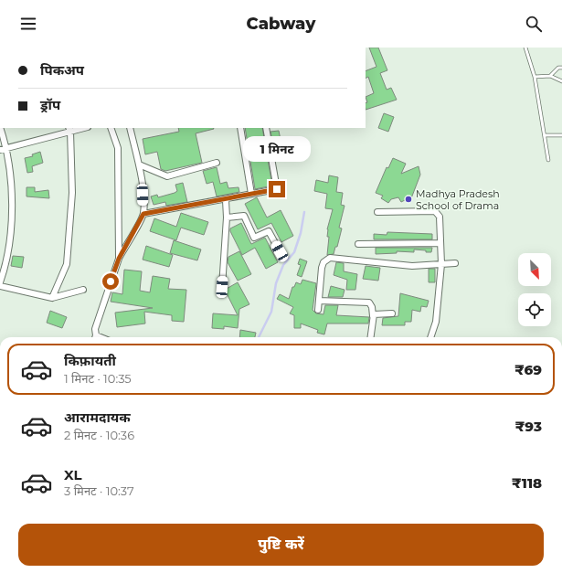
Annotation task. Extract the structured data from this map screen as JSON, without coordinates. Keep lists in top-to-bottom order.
{
  "places": ["Madhya Pradesh School of Drama"],
  "north": "bottom right",
  "page": {
    "header": "Cabway",
    "banner": ["पिकअप", "ड्रॉप"],
    "bubble": "1 मिनट",
    "list": [
      {
        "name": "किफ़ायती",
        "note": "1 मिनट · 10:35",
        "value": "₹69"
      },
      {
        "name": "आरामदायक",
        "note": "2 मिनट · 10:36",
        "value": "₹93"
      },
      {
        "name": "XL",
        "note": "3 मिनट · 10:37",
        "value": "₹118"
      }
    ],
    "buttons": "पुष्टि करें"
  }
}
